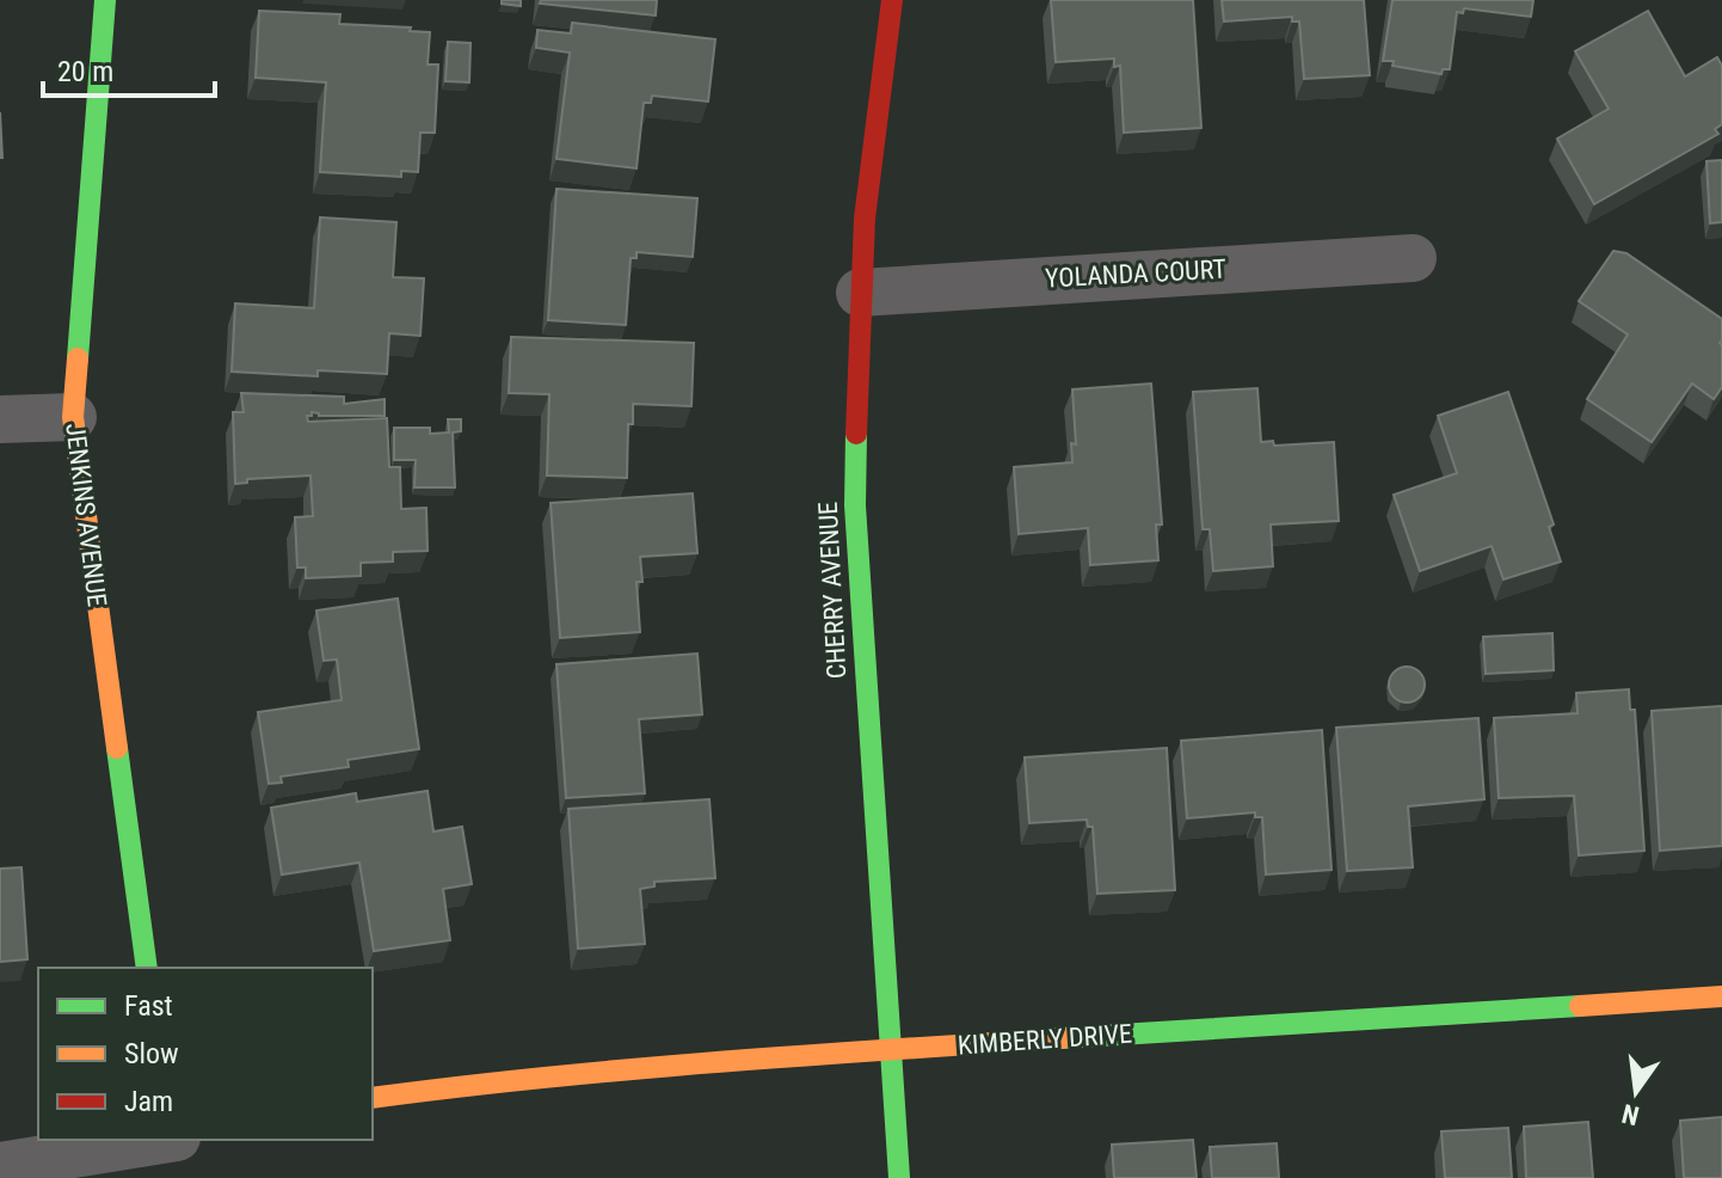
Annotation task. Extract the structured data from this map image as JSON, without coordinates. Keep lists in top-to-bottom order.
{
  "streets": {
    "street": [
      "YOLANDA COURT",
      "JENKINS AVENUE",
      "CHERRY AVENUE",
      "KIMBERLY DRIVE"
    ]
  },
  "crossings": [
    ["YOLANDA COURT", "CHERRY AVENUE"],
    ["CHERRY AVENUE", "KIMBERLY DRIVE"]
  ],
  "legend": ["Fast", "Slow", "Jam"],
  "scale_bar": "20 m",
  "north": "bottom"
}
